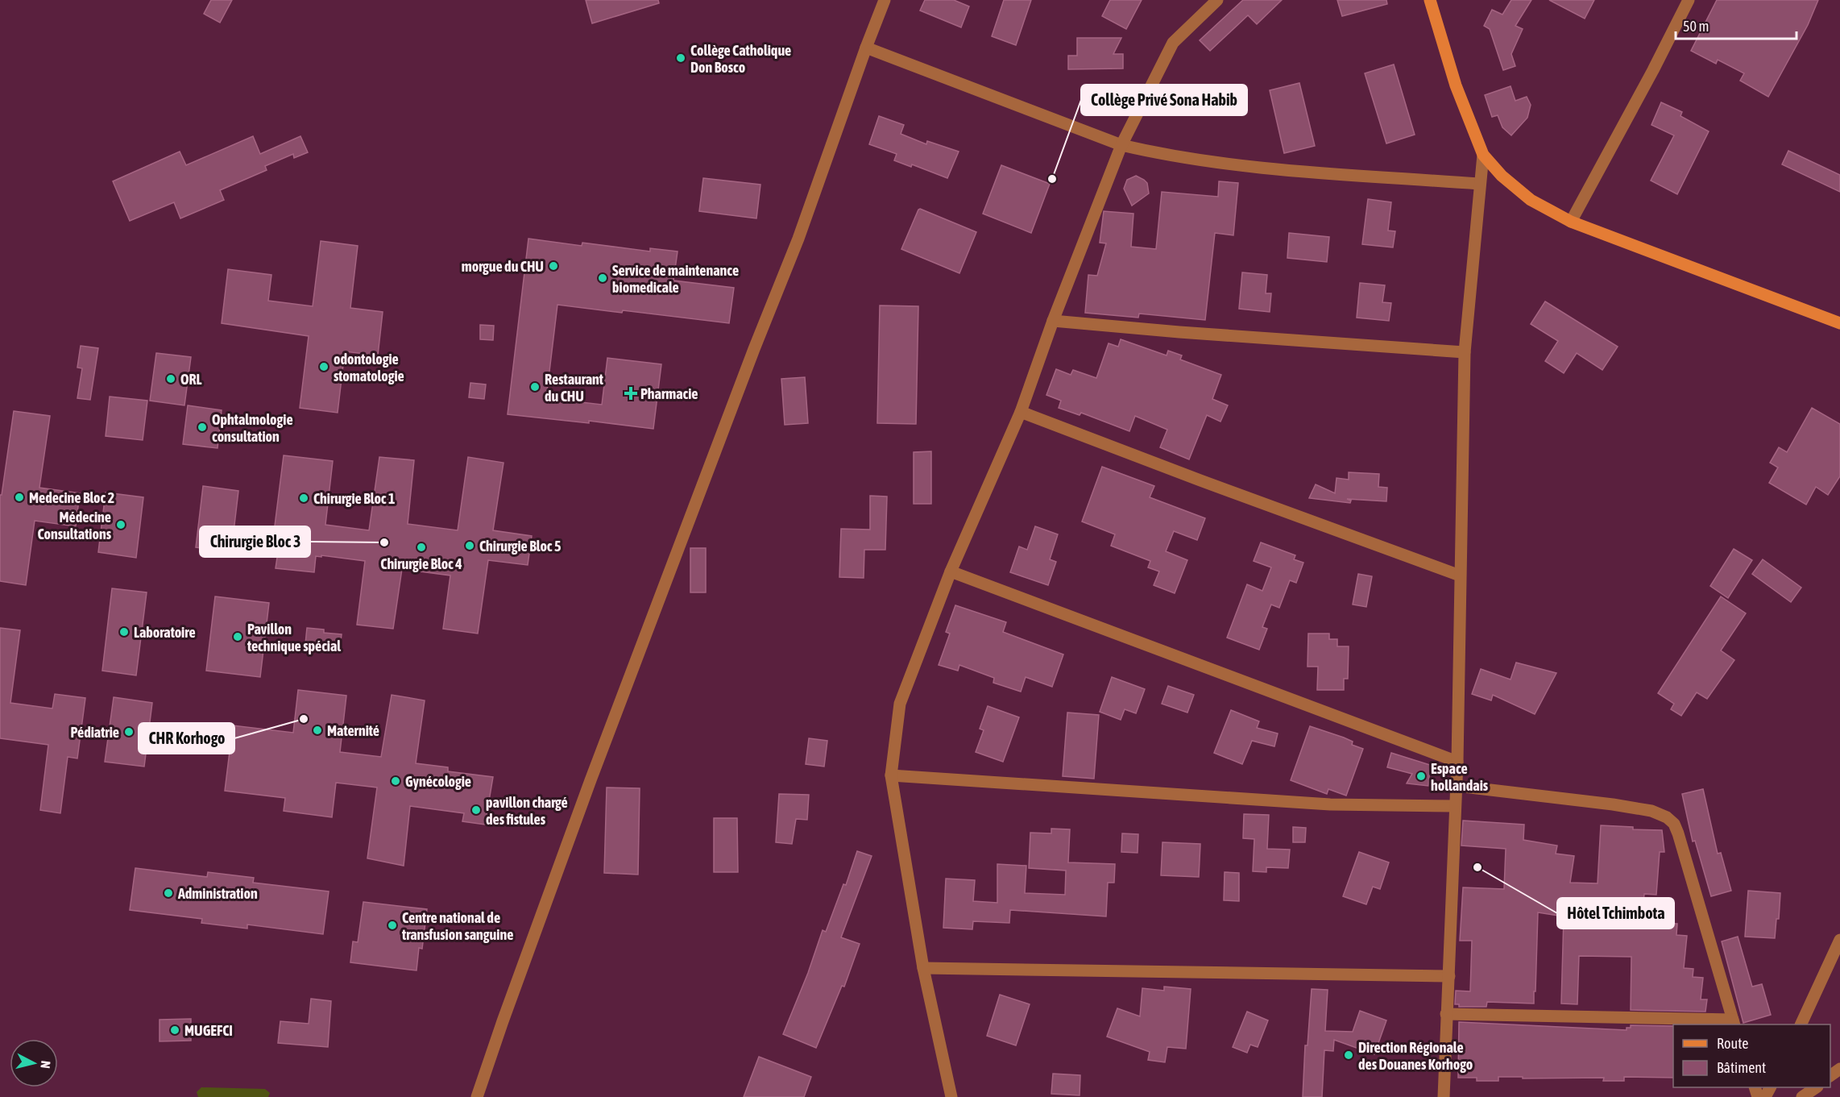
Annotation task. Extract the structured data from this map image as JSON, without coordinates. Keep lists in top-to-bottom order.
{
  "places": {
    "other": [
      "Collège Catholique Don Bosco",
      "Collège Privé Sona Habib",
      "morgue du CHU",
      "Service de maintenance biomedicale",
      "odontologie stomatologie",
      "ORL",
      "Restaurant du CHU",
      "Ophtalmologie consultation",
      "Medecine Bloc 2",
      "Chirurgie Bloc 1",
      "Médecine Consultations",
      "Chirurgie Bloc 3",
      "Chirurgie Bloc 5",
      "Chirurgie Bloc 4",
      "Laboratoire",
      "Pavillon technique spécial",
      "CHR Korhogo",
      "Maternité",
      "Pédiatrie",
      "Espace hollandais",
      "Gynécologie",
      "pavillon chargé des fistules",
      "Hôtel Tchimbota",
      "Administration",
      "Centre national de transfusion sanguine",
      "MUGEFCI",
      "Direction Régionale des Douanes Korhogo"
    ],
    "health": ["Pharmacie"]
  },
  "legend": ["Route", "Bâtiment"],
  "scale_bar": "50 m",
  "north": "right"
}
